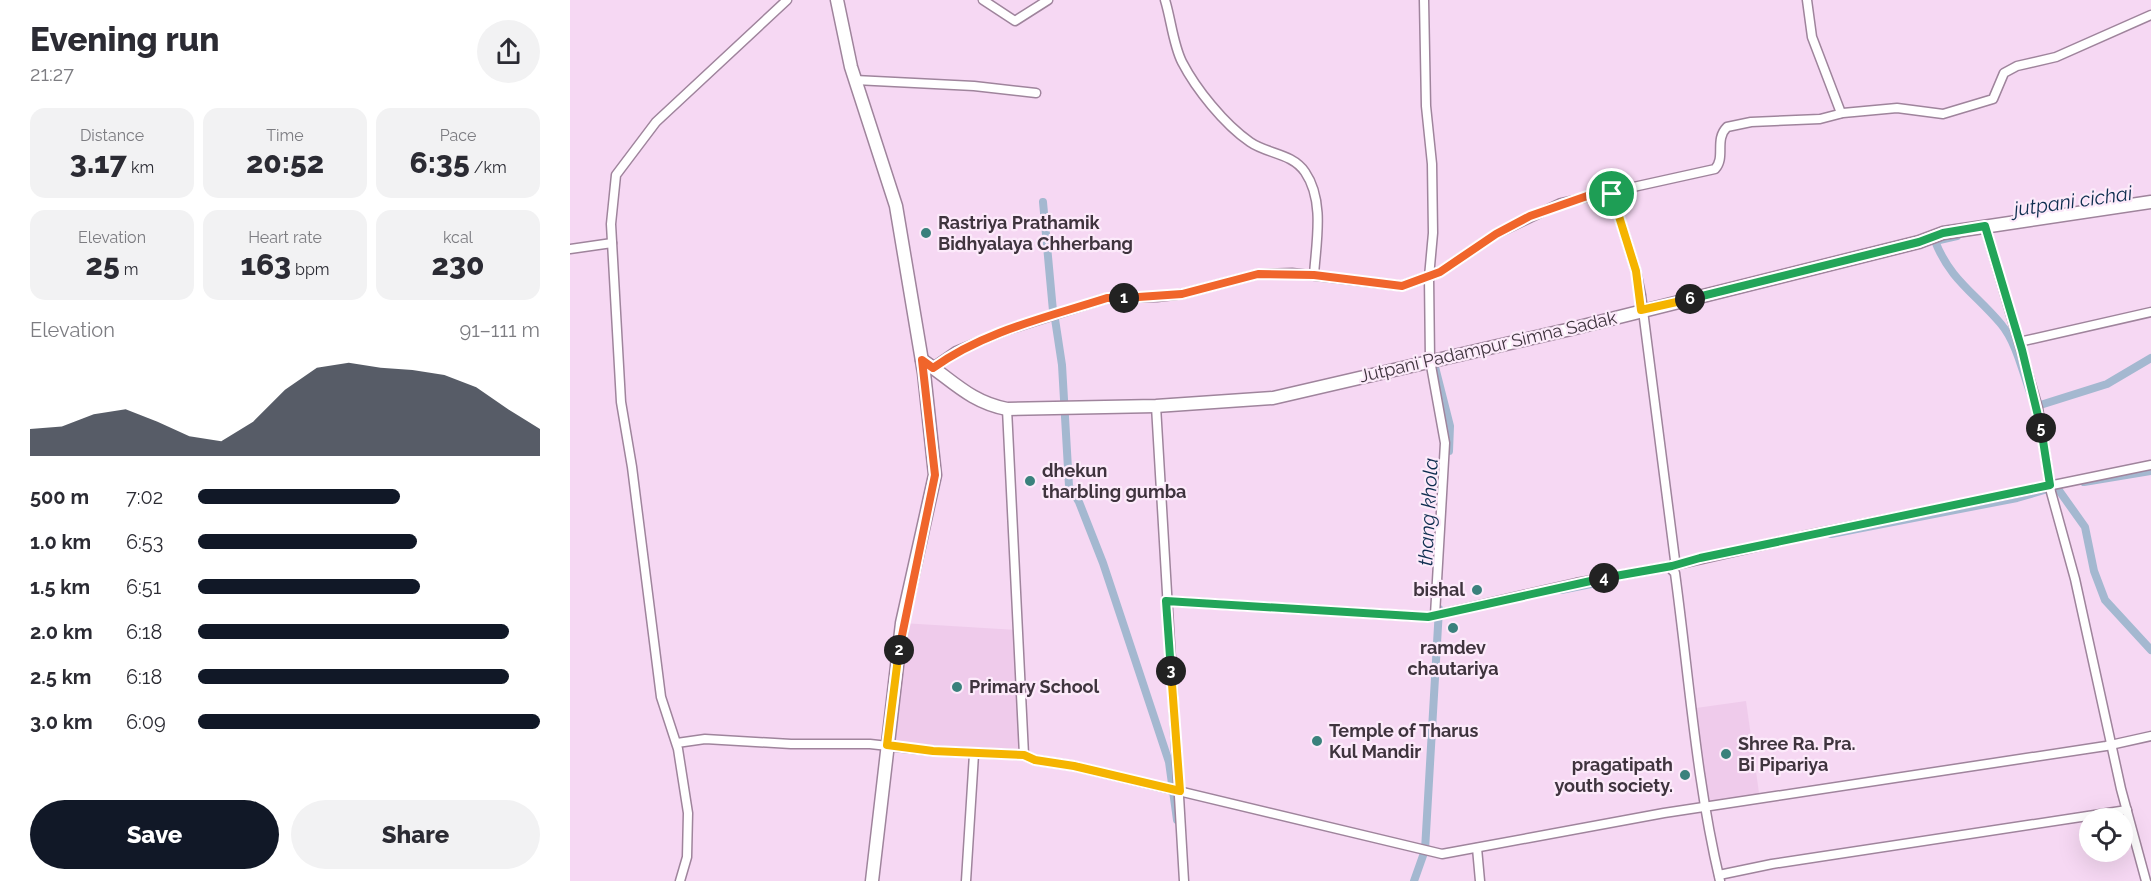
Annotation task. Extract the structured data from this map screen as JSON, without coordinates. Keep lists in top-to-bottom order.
{
  "streets": {
    "street": ["Jutpani Padampur Simna Sadak"]
  },
  "water": ["jutpani cichai", "thang khola"],
  "places": [
    "Rastriya Prathamik Bidhyalaya Chherbang",
    "dhekun tharbling gumba",
    "bishal",
    "ramdev chautariya",
    "Primary School",
    "Temple of Tharus Kul Mandir",
    "Shree Ra. Pra. Bi Pipariya",
    "pragatipath youth society."
  ],
  "page": {
    "heading": ["Evening run", "21:27"],
    "stats": [
      ["Distance", "3.17 km"],
      ["Time", "20:52"],
      ["Pace", "6:35 /km"],
      ["Elevation", "25 m"],
      ["Heart rate", "163 bpm"],
      ["kcal", "230"]
    ],
    "pins": [
      "1",
      "6",
      "5",
      "4",
      "2",
      "3"
    ],
    "chart": ["Elevation", "91–111 m"],
    "list": [
      {
        "name": "500 m",
        "note": "7:02"
      },
      {
        "name": "1.0 km",
        "note": "6:53"
      },
      {
        "name": "1.5 km",
        "note": "6:51"
      },
      {
        "name": "2.0 km",
        "note": "6:18"
      },
      {
        "name": "2.5 km",
        "note": "6:18"
      },
      {
        "name": "3.0 km",
        "note": "6:09"
      }
    ],
    "buttons": ["Save", "Share"]
  }
}
